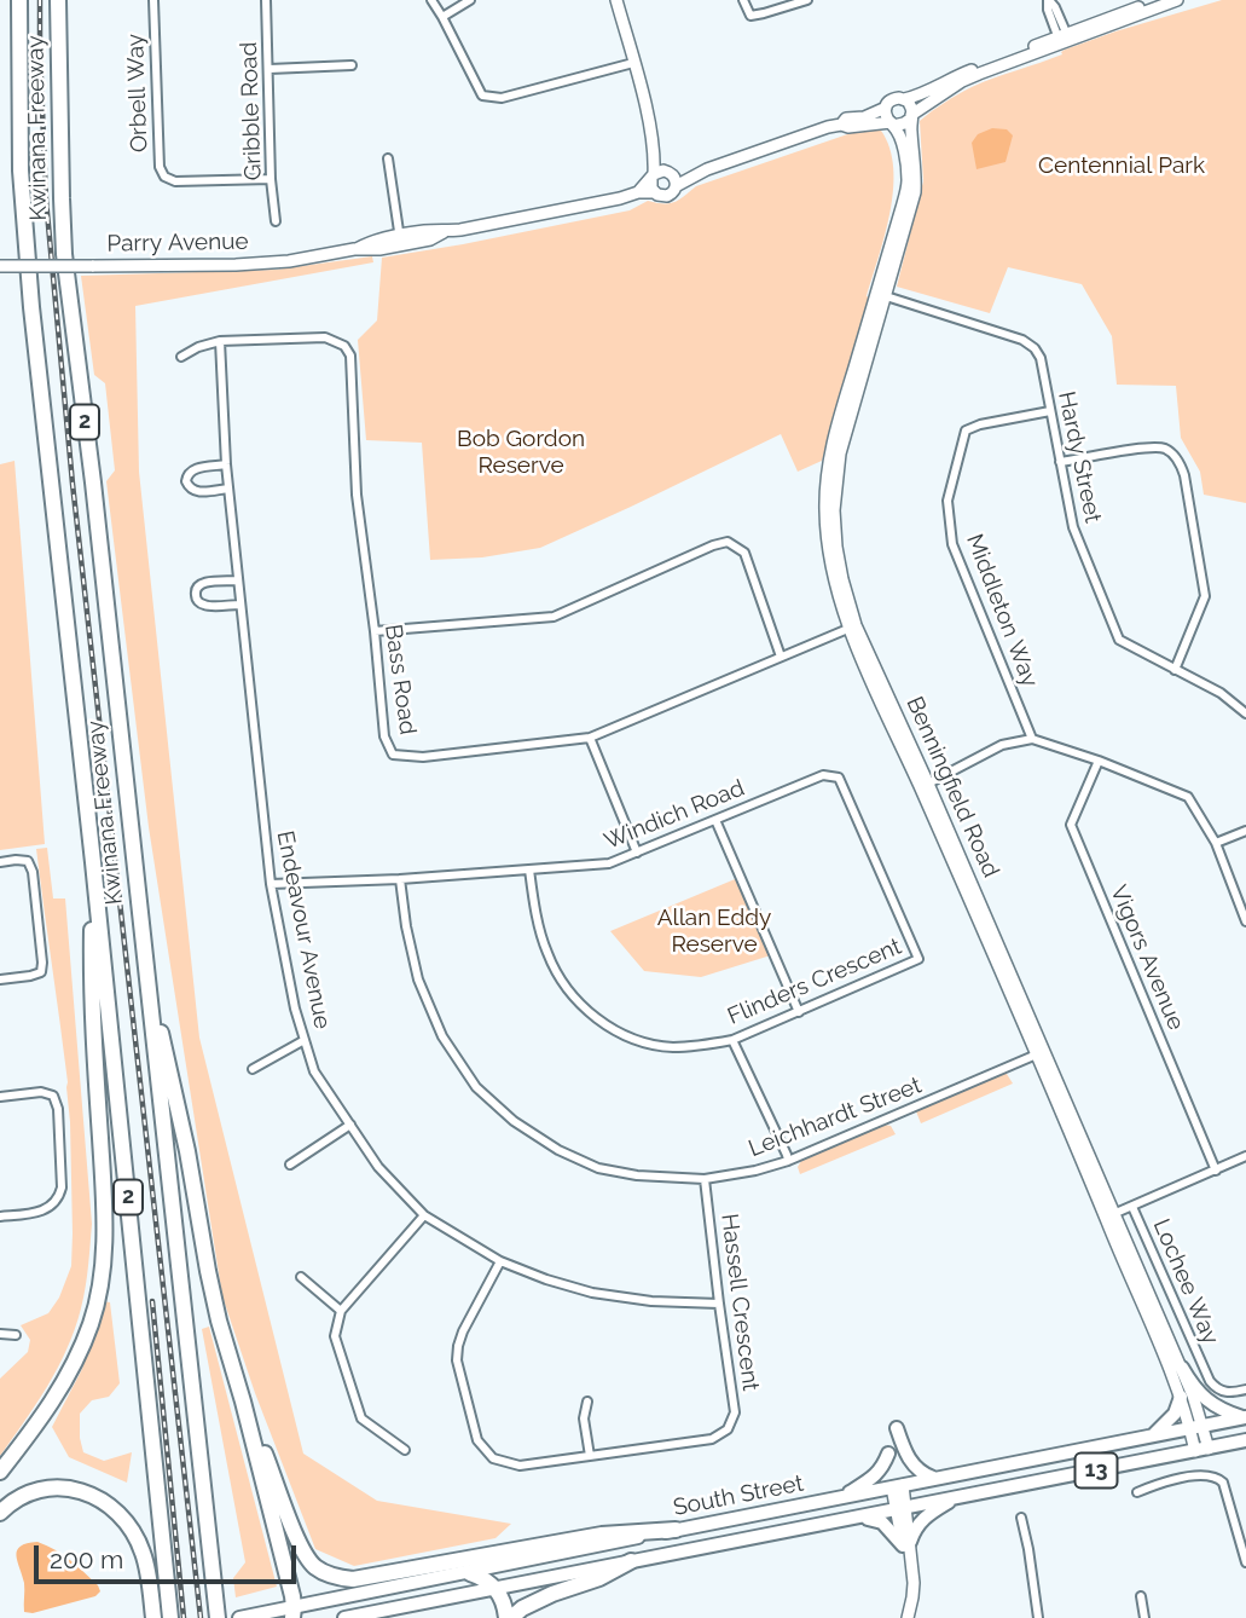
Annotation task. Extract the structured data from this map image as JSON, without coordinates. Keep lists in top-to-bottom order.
{
  "streets": {
    "highway": [
      "Kwinana Freeway",
      "2",
      "13",
      "South Street"
    ],
    "main road": ["Parry Avenue", "Benningfield Road"],
    "street": [
      "Orbell Way",
      "Gribble Road",
      "Hardy Street",
      "Middleton Way",
      "Bass Road",
      "Windich Road",
      "Endeavour Avenue",
      "Vigors Avenue",
      "Flinders Crescent",
      "Leichhardt Street",
      "Lochee Way",
      "Hassell Crescent"
    ]
  },
  "crossings": [
    ["Orbell Way", "Gribble Road"],
    ["Parry Avenue", "Benningfield Road"],
    ["Hardy Street", "Middleton Way"],
    ["Hardy Street", "Benningfield Road"],
    ["Bass Road", "Benningfield Road"],
    ["Bass Road", "Endeavour Avenue"],
    ["Benningfield Road", "Leichhardt Street"],
    ["Benningfield Road", "South Street"],
    ["Windich Road", "Endeavour Avenue"],
    ["Windich Road", "Flinders Crescent"],
    ["Windich Road", "Leichhardt Street"],
    ["Endeavour Avenue", "Hassell Crescent"],
    ["Leichhardt Street", "Hassell Crescent"]
  ],
  "parks": ["Centennial Park", "Bob Gordon Reserve", "Allan Eddy Reserve"],
  "scale_bar": "200 m"
}
